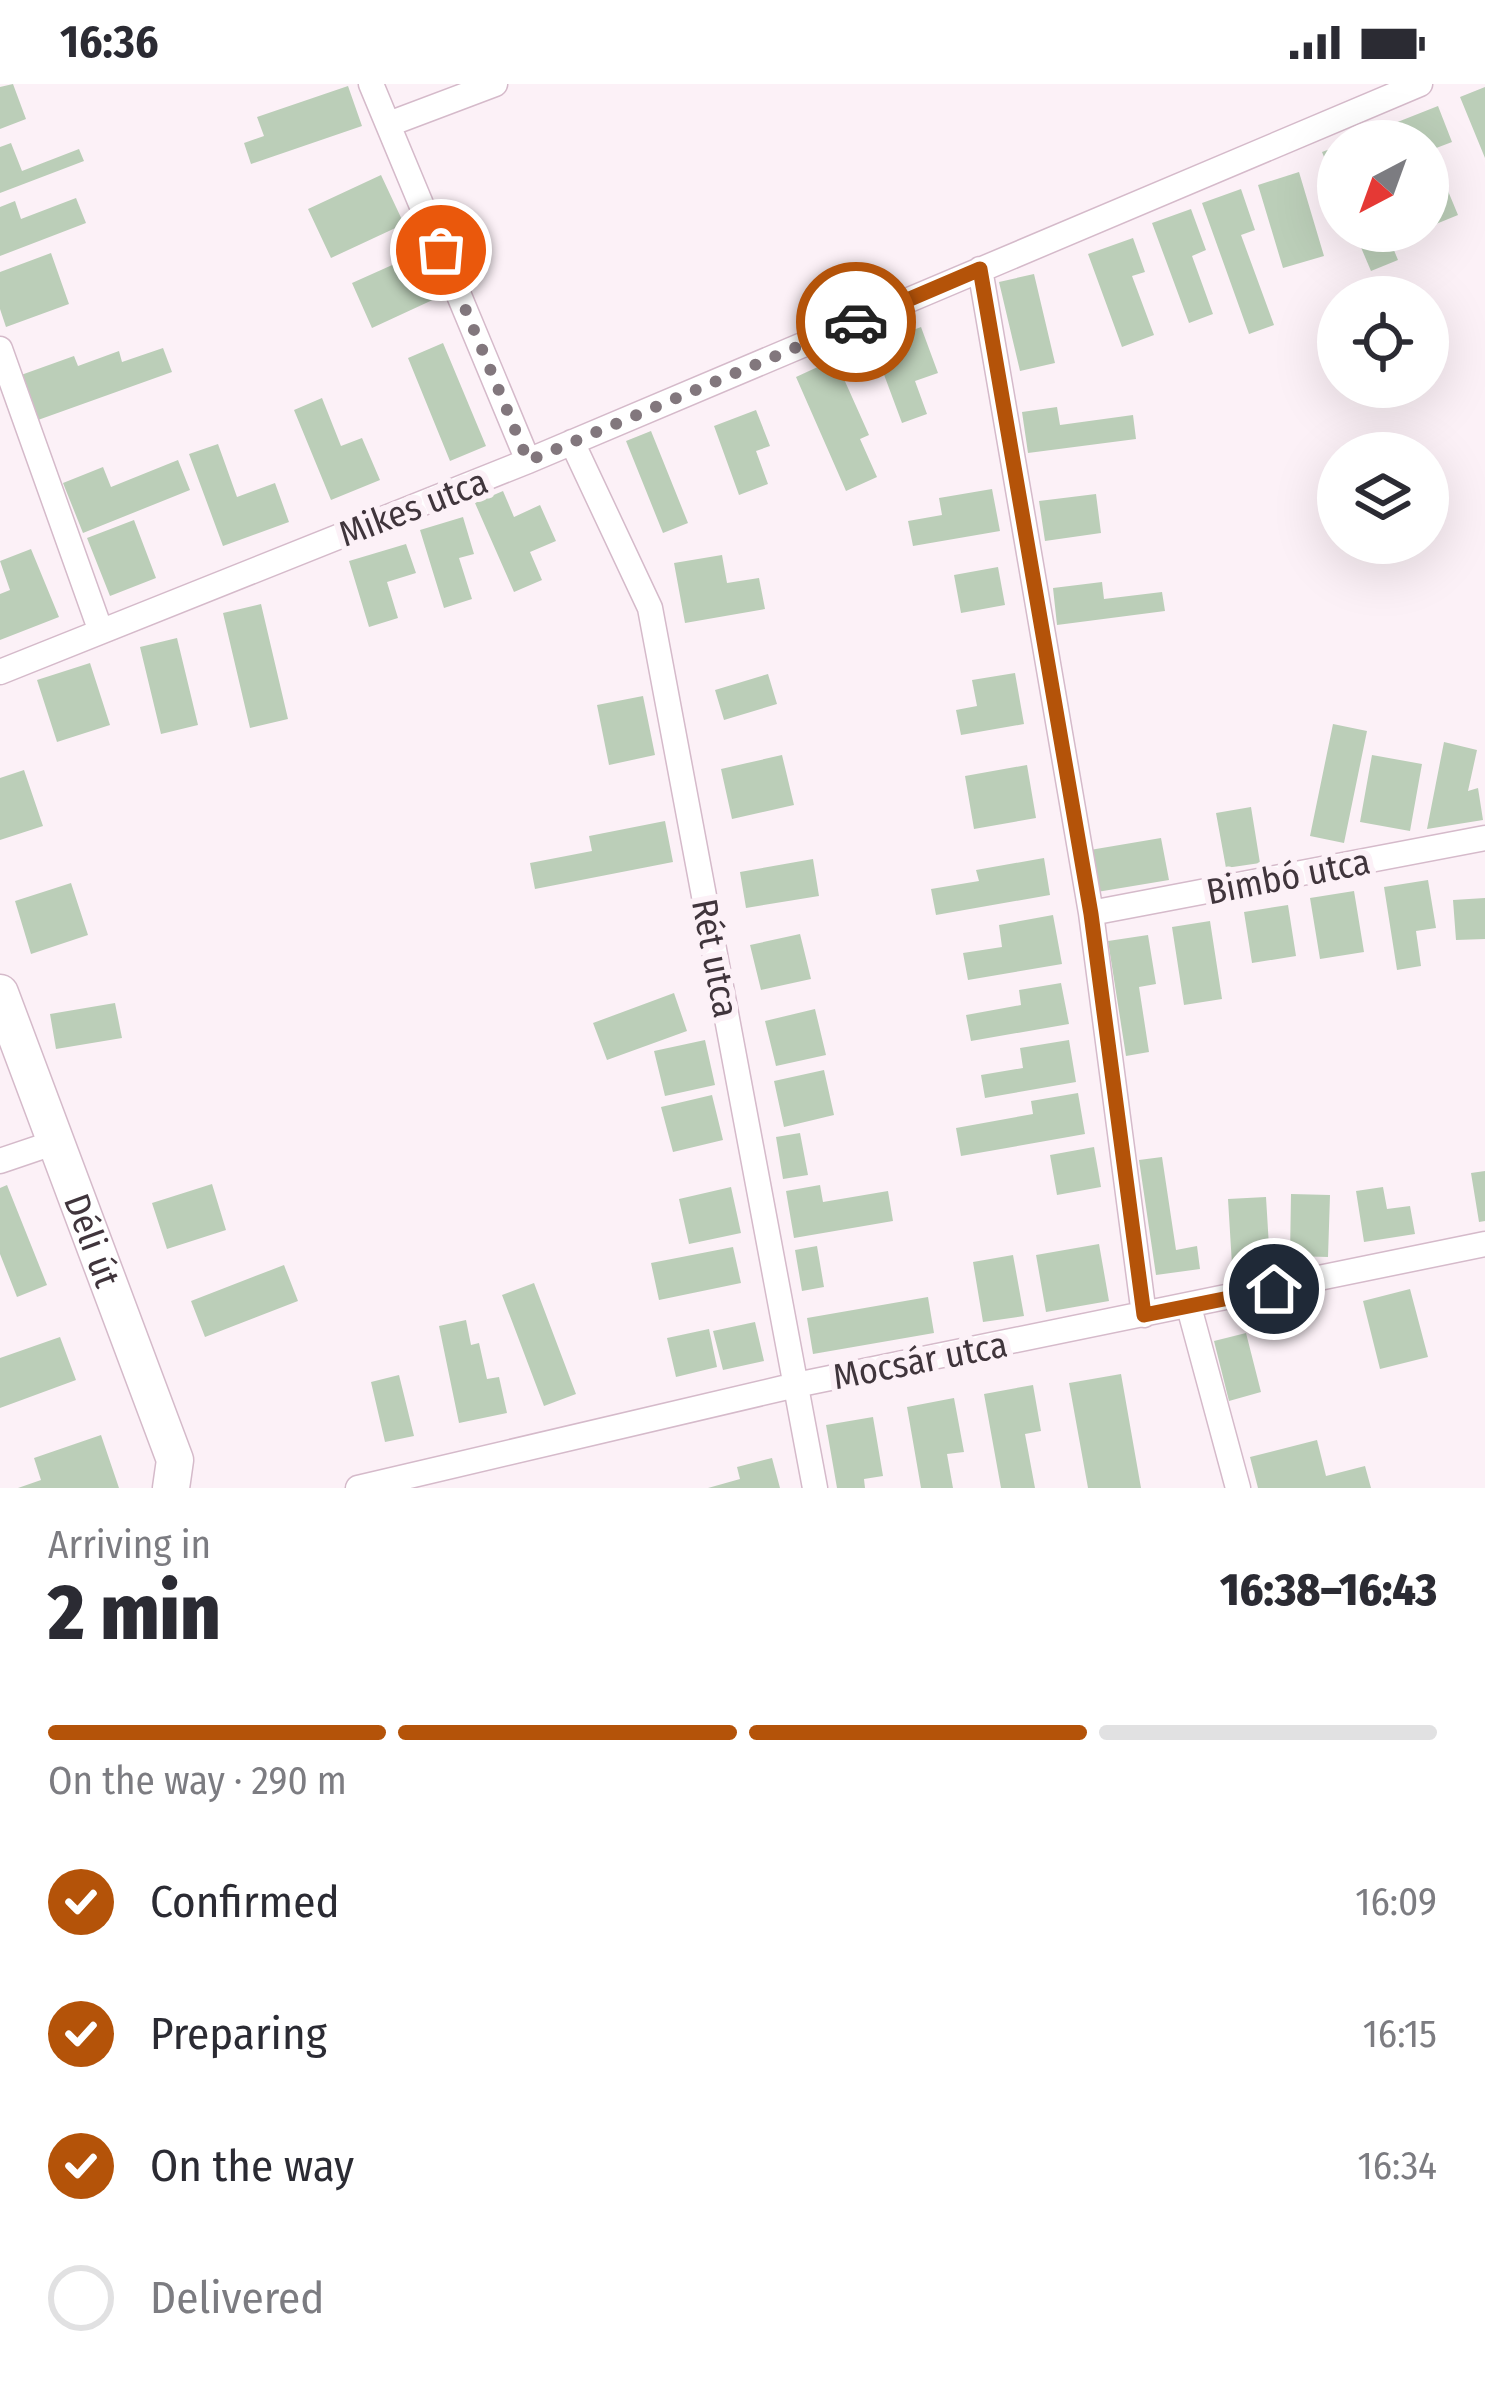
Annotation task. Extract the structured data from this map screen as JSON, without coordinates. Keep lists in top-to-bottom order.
{
  "streets": {
    "main road": ["Déli út"],
    "street": [
      "Mikes utca",
      "Bimbó utca",
      "Rét utca",
      "Mocsár utca"
    ]
  },
  "crossings": [
    ["Mikes utca", "Rét utca"],
    ["Rét utca", "Mocsár utca"]
  ],
  "north": "bottom left",
  "page": {
    "status": "16:36",
    "heading": ["2 min", "Arriving in", "16:38–16:43"],
    "bar": "On the way · 290 m",
    "list": [
      ["Confirmed", "16:09"],
      ["Preparing", "16:15"],
      ["On the way", "16:34"],
      "Delivered"
    ]
  }
}
